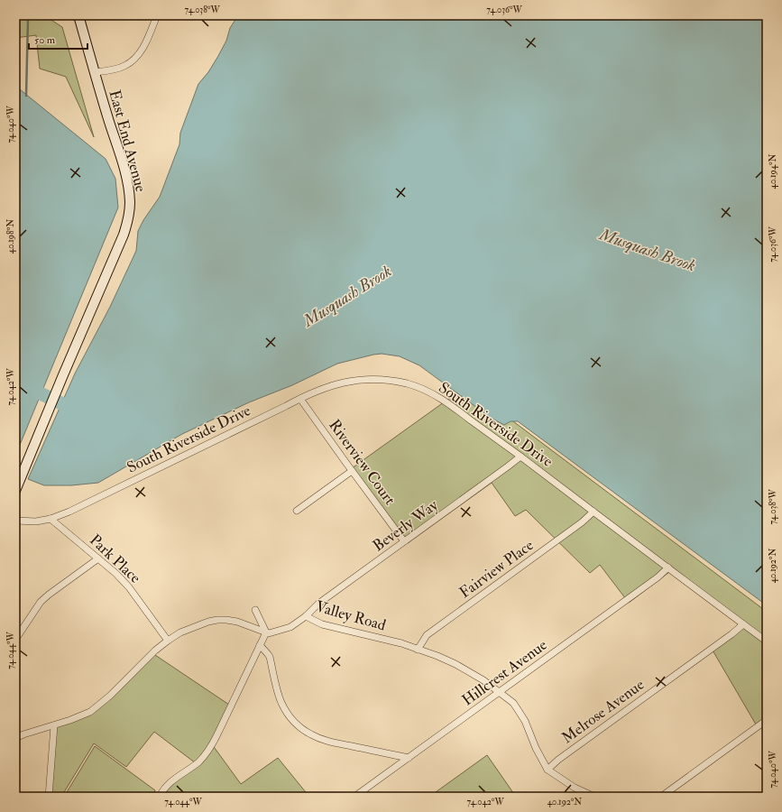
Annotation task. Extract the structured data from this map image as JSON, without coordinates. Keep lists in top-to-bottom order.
{
  "streets": {
    "street": [
      "East End Avenue",
      "South Riverside Drive",
      "Riverview Court",
      "Beverly Way",
      "Park Place",
      "Fairview Place",
      "Valley Road",
      "Hillcrest Avenue",
      "Melrose Avenue"
    ]
  },
  "crossings": [
    ["South Riverside Drive", "Riverview Court"],
    ["South Riverside Drive", "Beverly Way"],
    ["South Riverside Drive", "Park Place"],
    ["South Riverside Drive", "Fairview Place"],
    ["South Riverside Drive", "Hillcrest Avenue"],
    ["South Riverside Drive", "Melrose Avenue"],
    ["Riverview Court", "Beverly Way"],
    ["Beverly Way", "Valley Road"],
    ["Fairview Place", "Valley Road"],
    ["Valley Road", "Hillcrest Avenue"],
    ["Valley Road", "Melrose Avenue"]
  ],
  "water": ["Musquash Brook"],
  "scale_bar": "50 m",
  "coordinates": [
    "74.038°W",
    "74.036°W",
    "74.040°W",
    "40.194°N",
    "40.198°N",
    "74.042°W",
    "40.192°N",
    "74.044°W"
  ]
}
